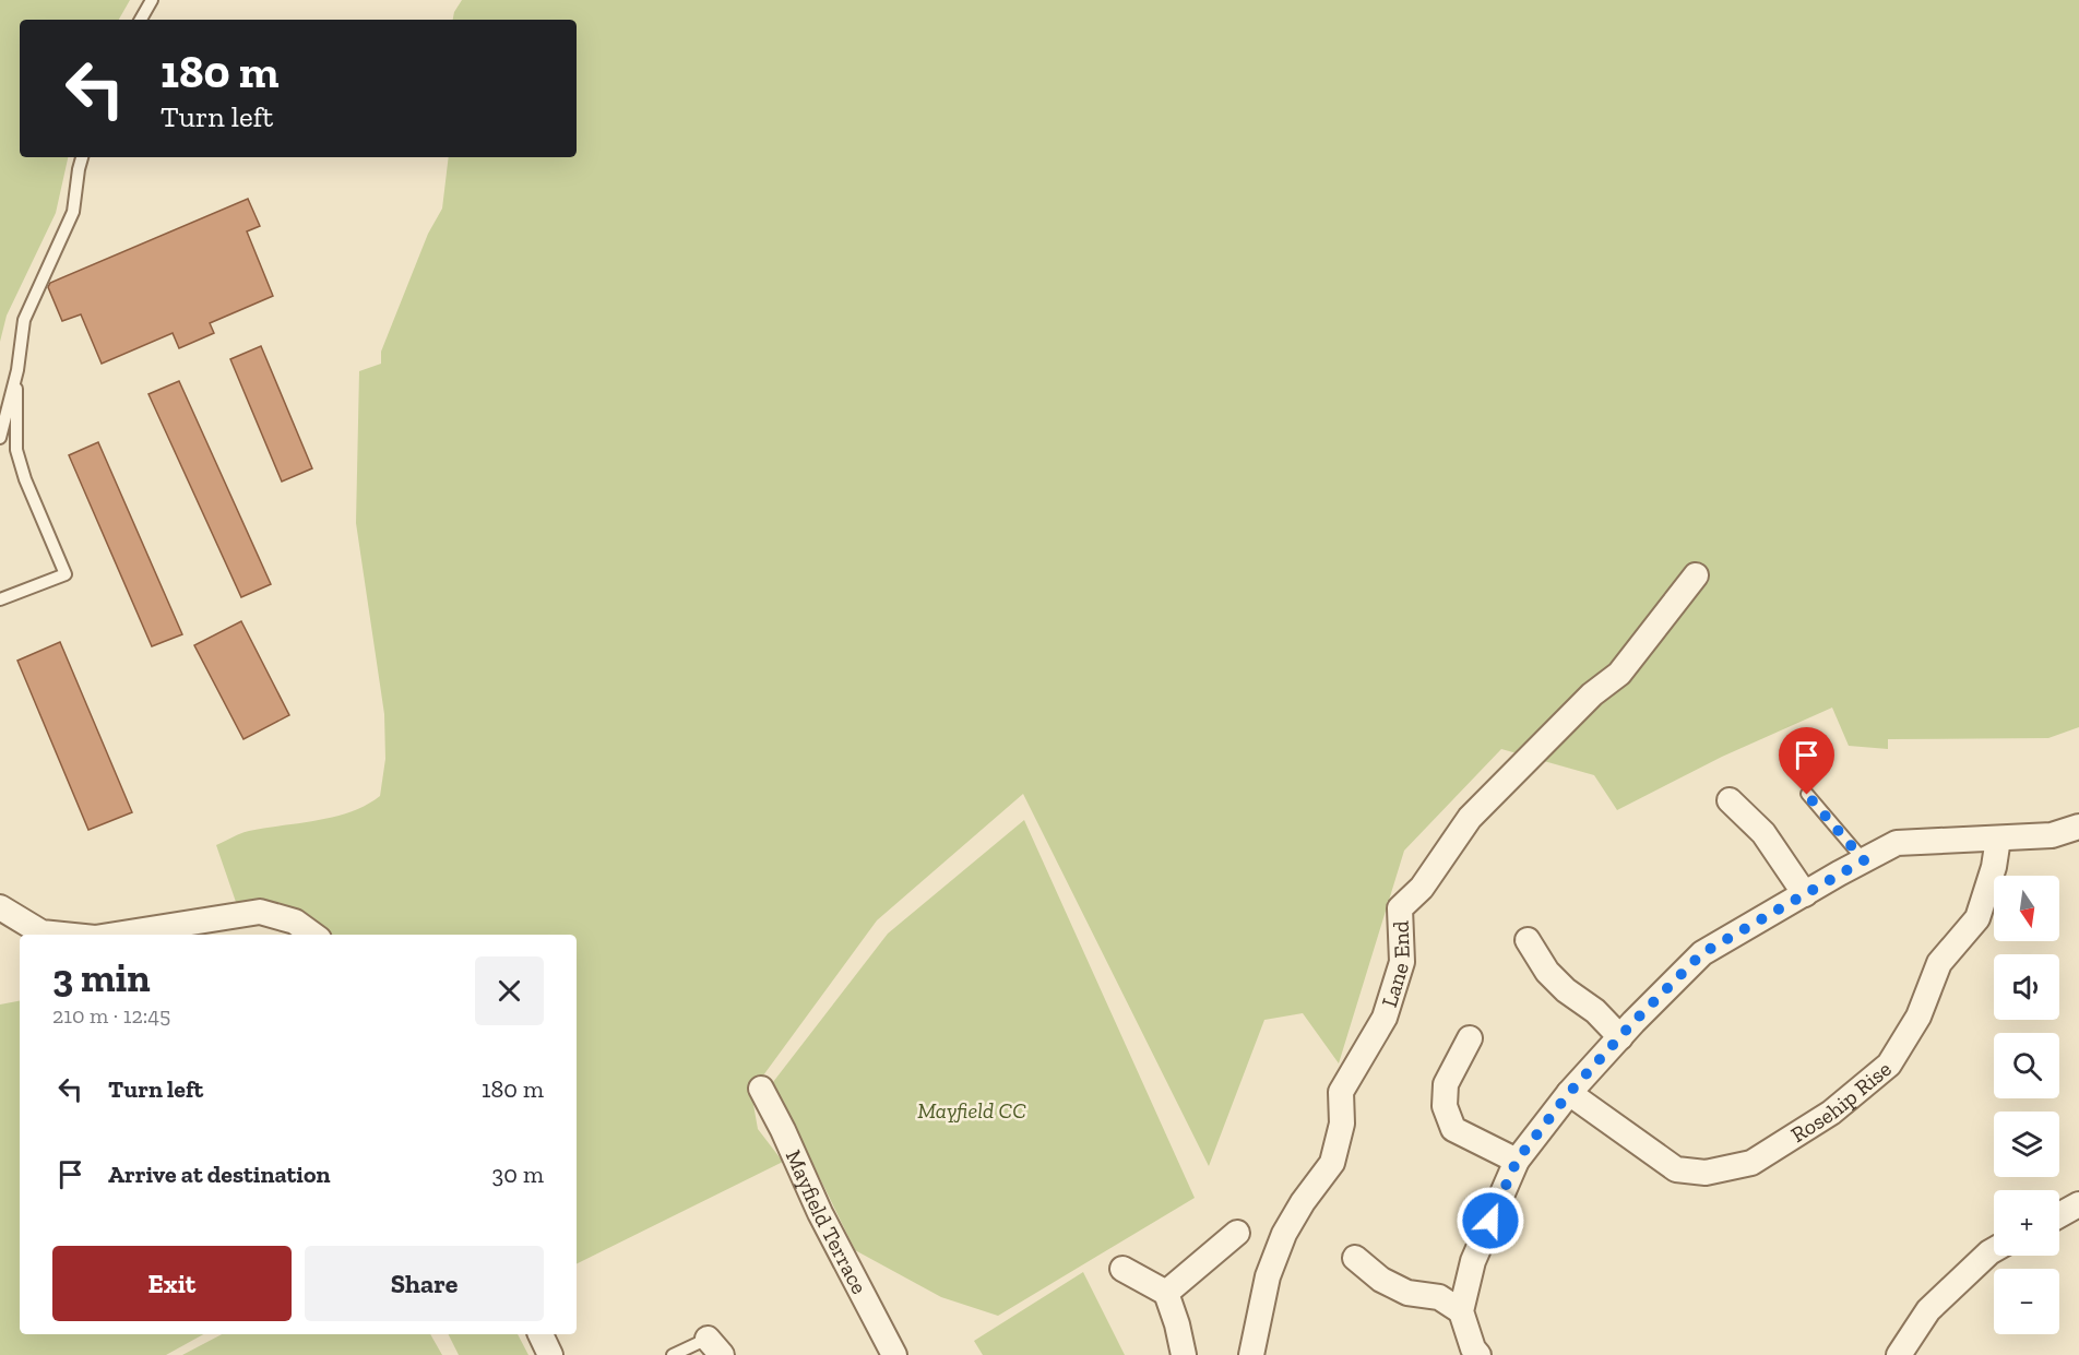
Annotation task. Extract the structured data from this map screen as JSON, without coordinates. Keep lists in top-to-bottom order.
{
  "streets": {
    "street": ["Lane End", "Rosehip Rise", "Mayfield Terrace"]
  },
  "parks": ["Mayfield CC"],
  "north": "bottom",
  "page": {
    "turn": ["180 m", "Turn left"],
    "map_buttons": ["+", "−"],
    "heading": ["3 min", "210 m · 12:45"],
    "list": [
      {
        "name": "Turn left",
        "value": "180 m"
      },
      {
        "name": "Arrive at destination",
        "value": "30 m"
      }
    ],
    "buttons": ["Exit", "Share"]
  }
}
